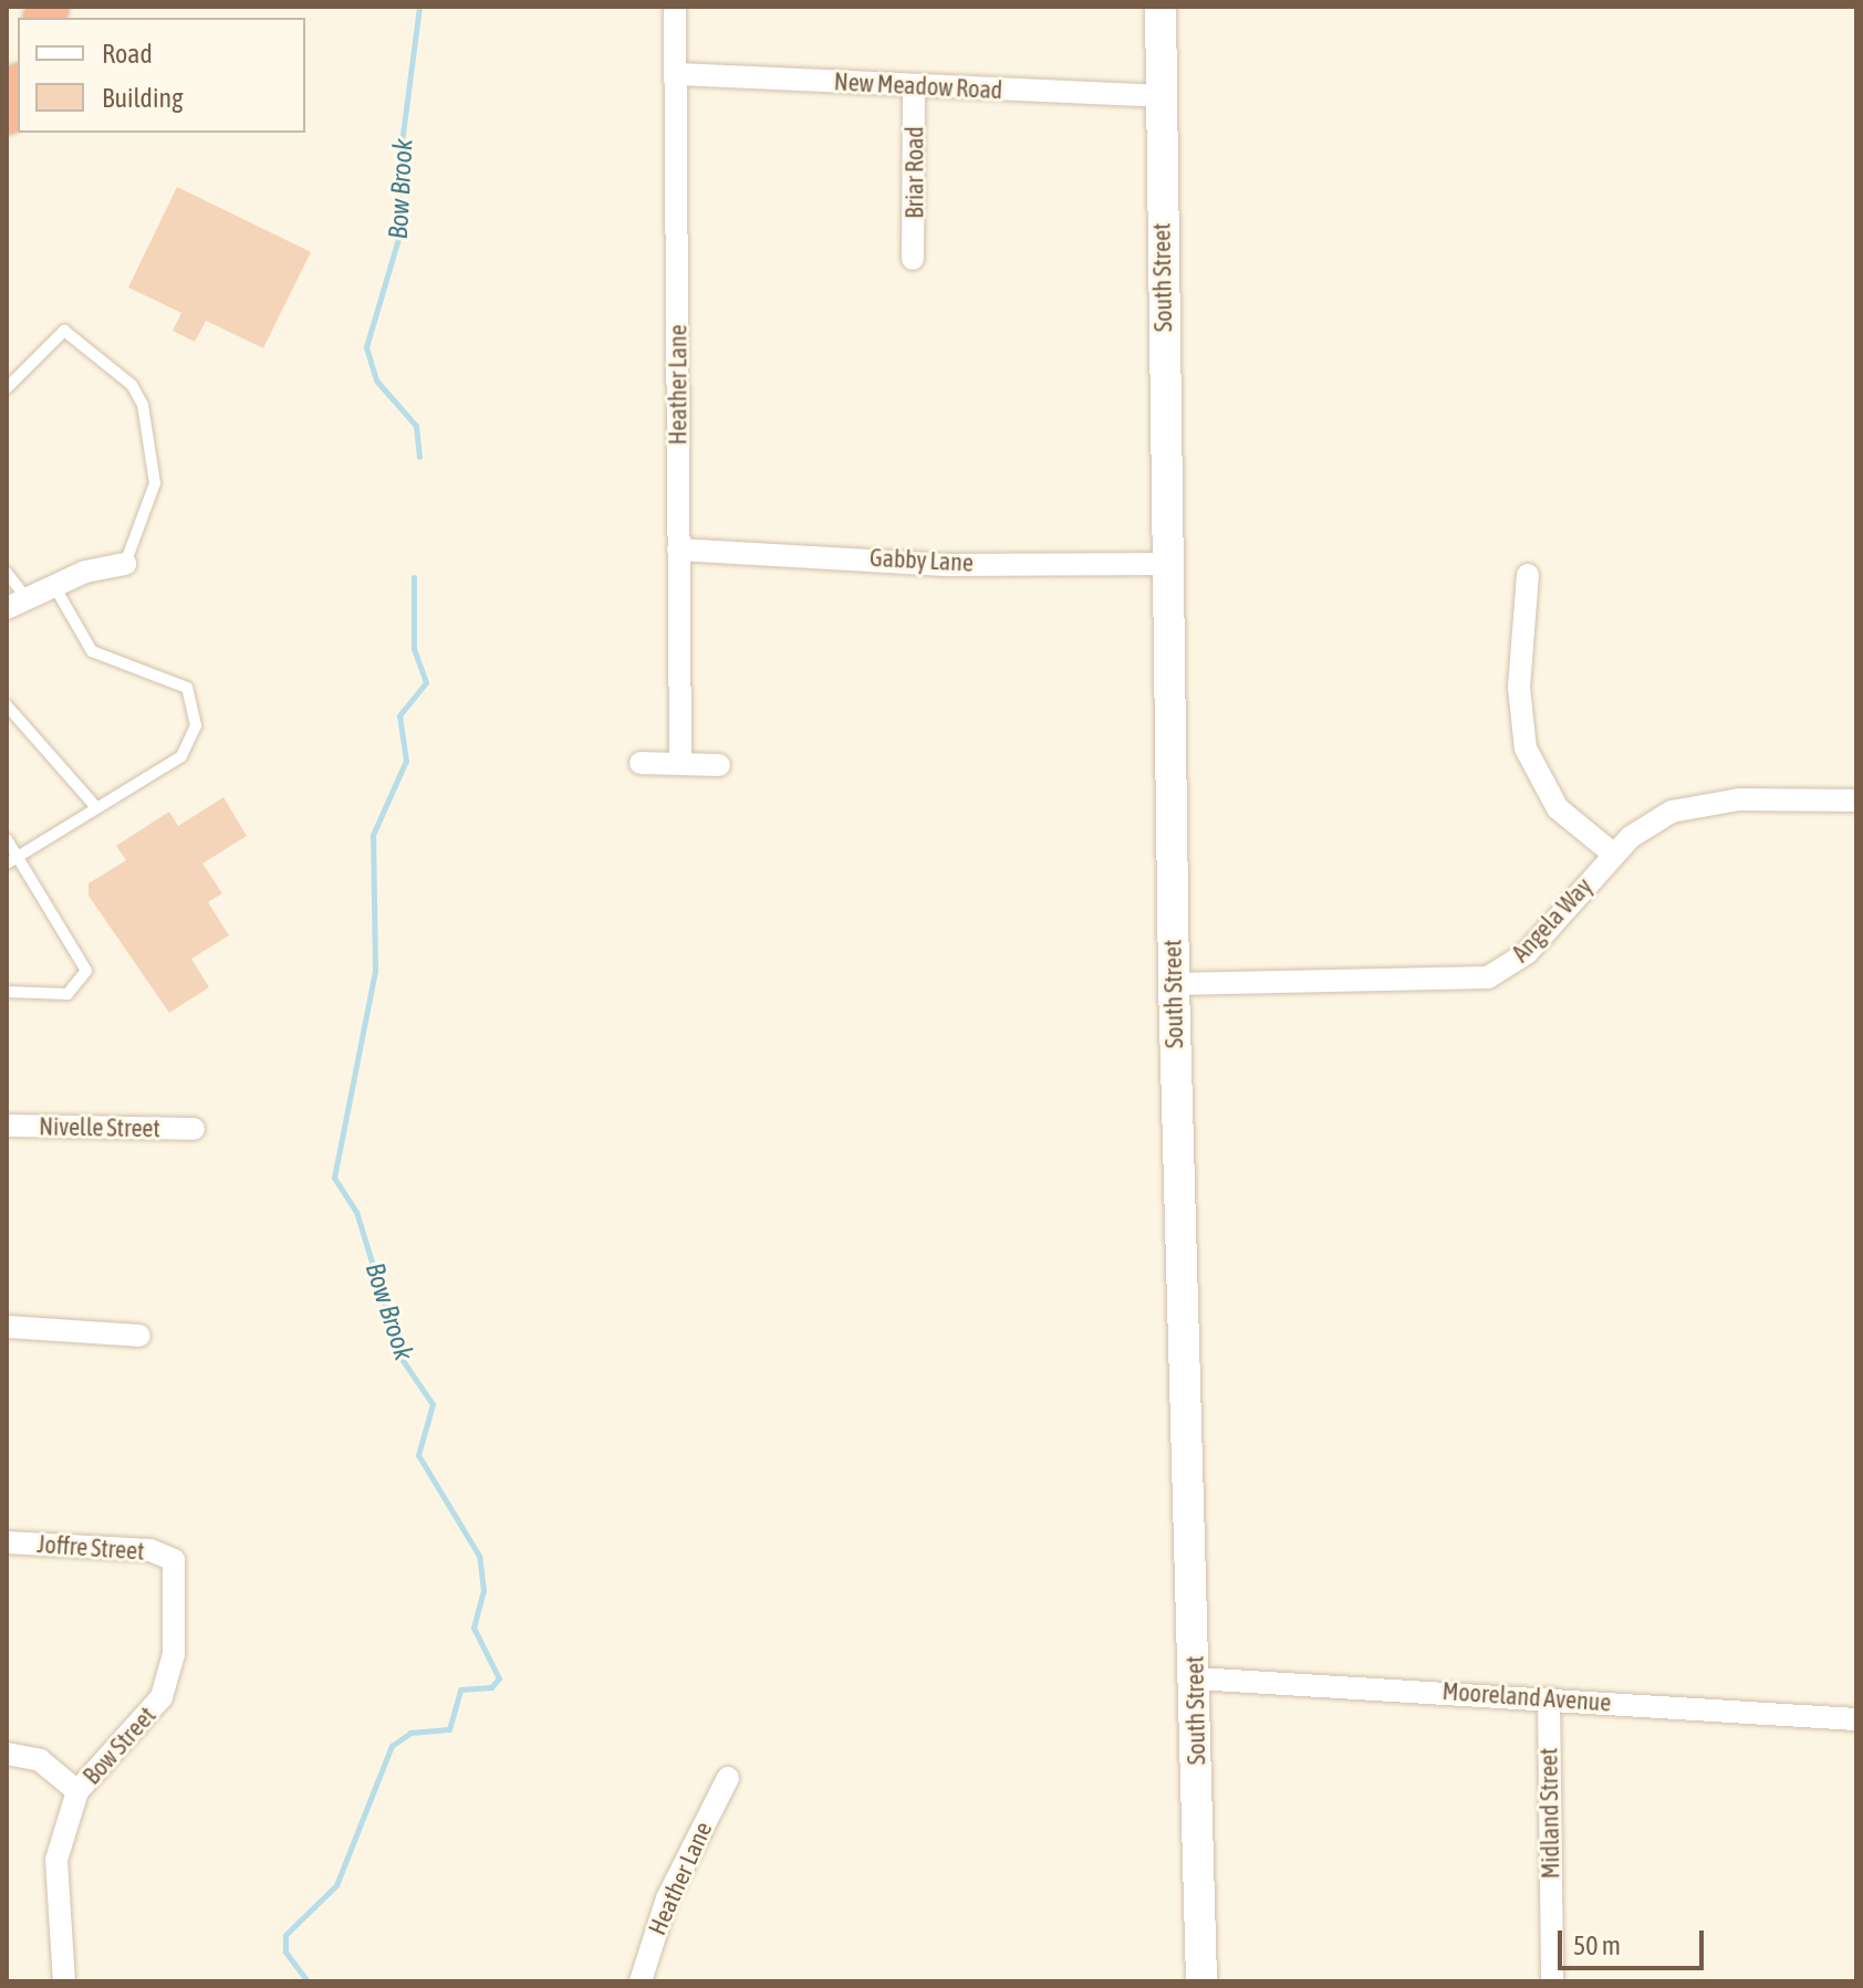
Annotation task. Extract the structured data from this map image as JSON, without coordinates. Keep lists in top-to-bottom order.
{
  "streets": {
    "main road": ["South Street"],
    "street": [
      "New Meadow Road",
      "Briar Road",
      "Heather Lane",
      "Gabby Lane",
      "Angela Way",
      "Nivelle Street",
      "Joffre Street",
      "Mooreland Avenue",
      "Bow Street",
      "Midland Street"
    ]
  },
  "crossings": [
    ["New Meadow Road", "Briar Road"],
    ["New Meadow Road", "South Street"],
    ["New Meadow Road", "Heather Lane"],
    ["South Street", "Gabby Lane"],
    ["South Street", "Angela Way"],
    ["South Street", "Mooreland Avenue"],
    ["Heather Lane", "Gabby Lane"],
    ["Joffre Street", "Bow Street"],
    ["Mooreland Avenue", "Midland Street"]
  ],
  "water": ["Bow Brook"],
  "legend": ["Road", "Building"],
  "scale_bar": "50 m"
}
